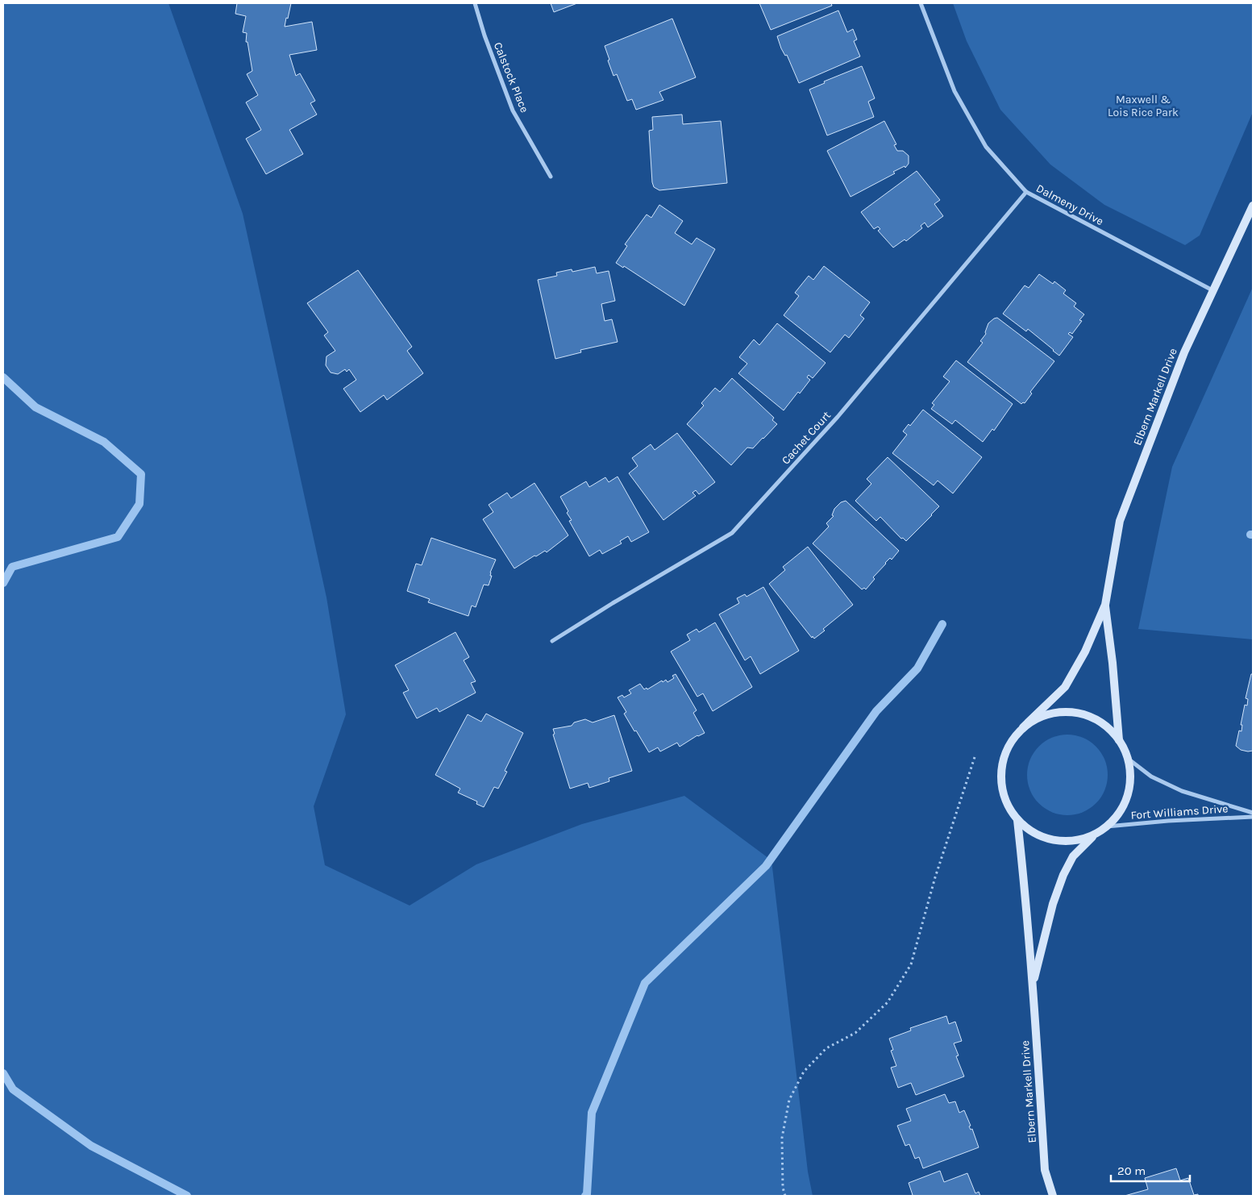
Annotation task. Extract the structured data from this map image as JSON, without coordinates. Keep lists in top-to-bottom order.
{
  "streets": {
    "street": [
      "Calstock Place",
      "Dalmeny Drive",
      "Elbern Markell Drive",
      "Cachet Court",
      "Fort Williams Drive"
    ]
  },
  "crossings": [
    ["Dalmeny Drive", "Elbern Markell Drive"],
    ["Dalmeny Drive", "Cachet Court"],
    ["Elbern Markell Drive", "Fort Williams Drive"]
  ],
  "parks": ["Maxwell & Lois Rice Park"],
  "scale_bar": "20 m"
}
